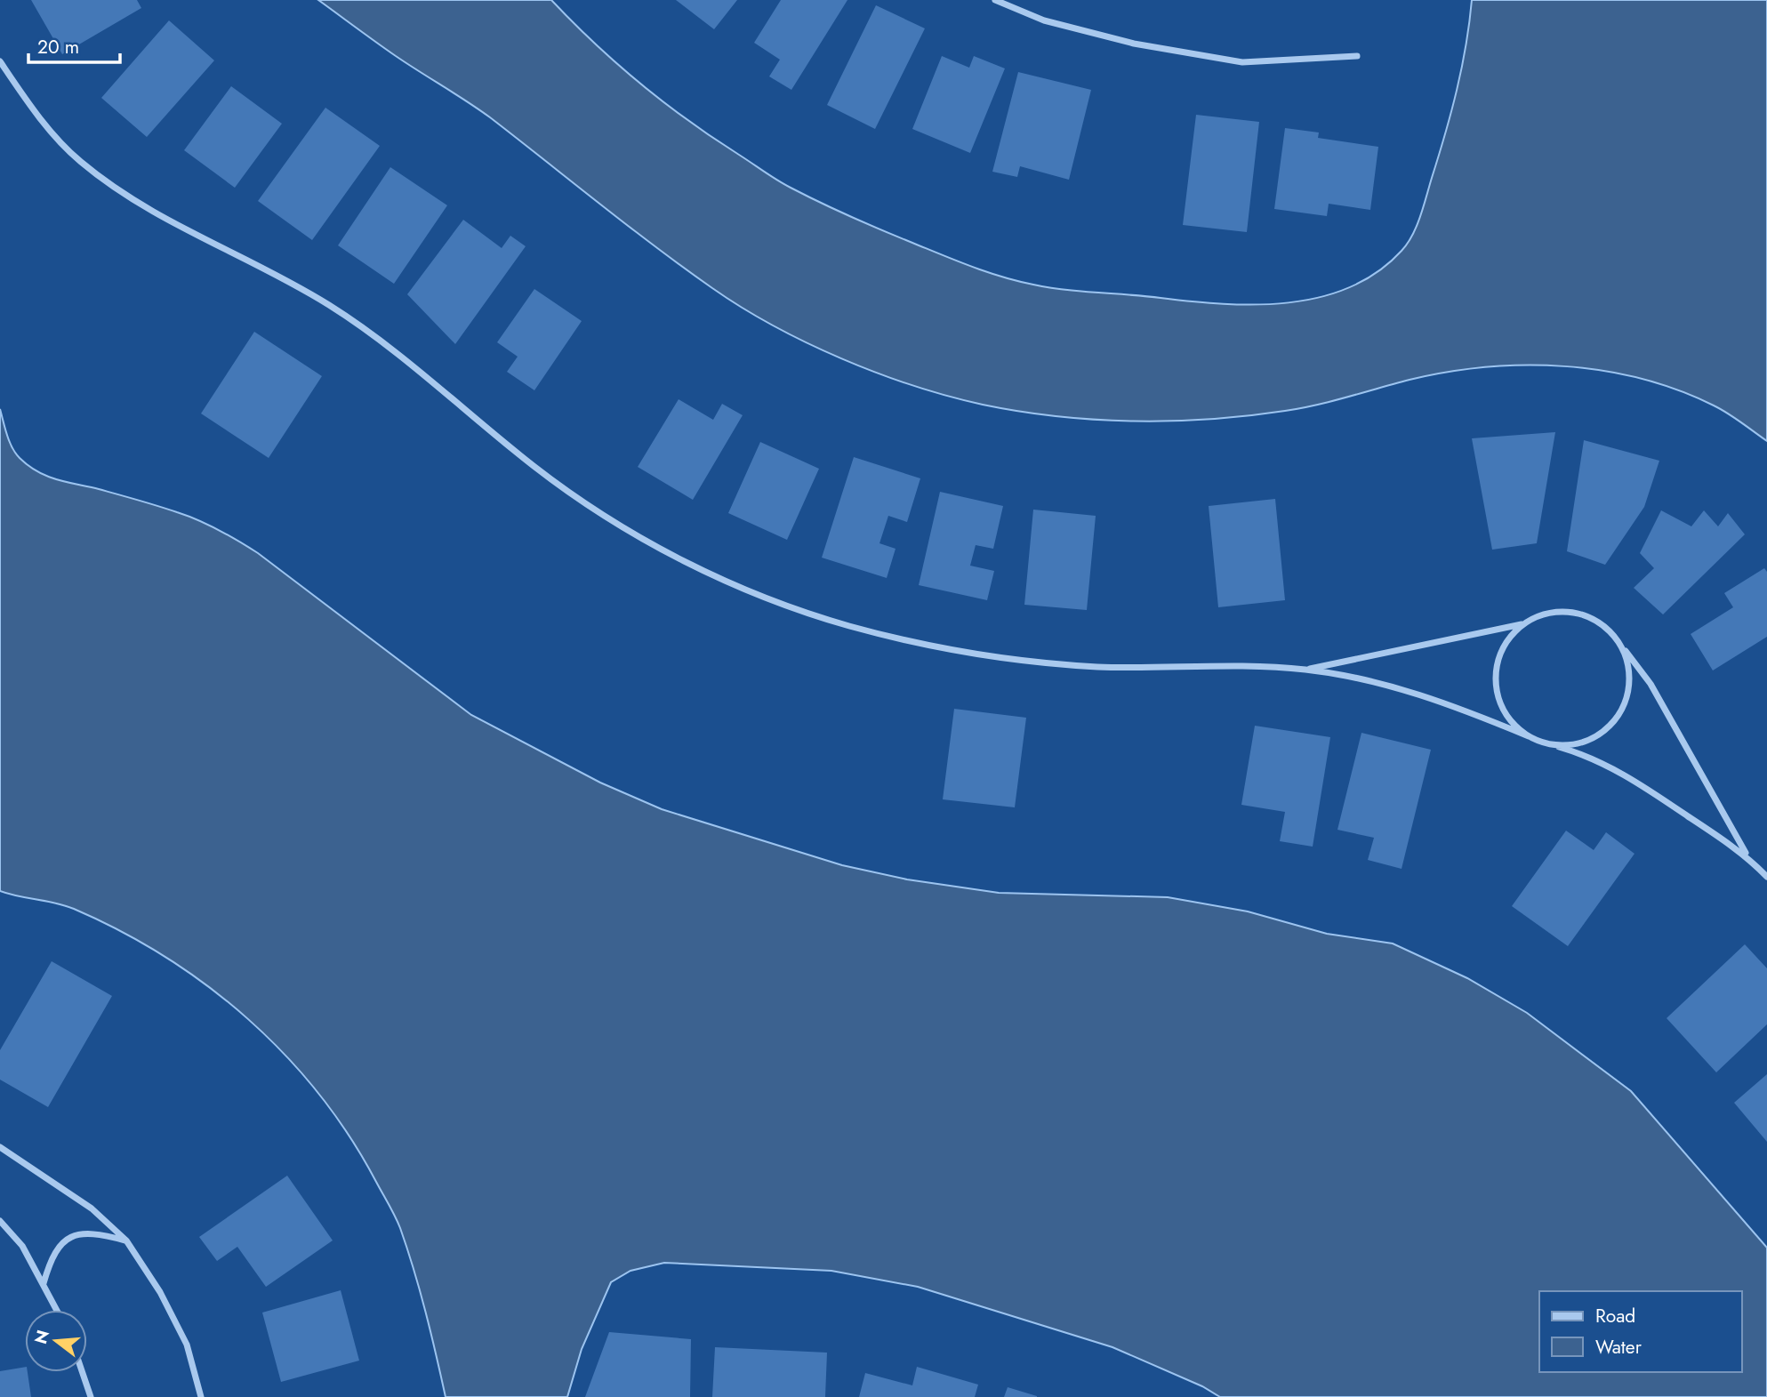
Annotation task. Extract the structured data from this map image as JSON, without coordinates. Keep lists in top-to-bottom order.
{
  "legend": ["Road", "Water"],
  "scale_bar": "20 m",
  "north": "left"
}
